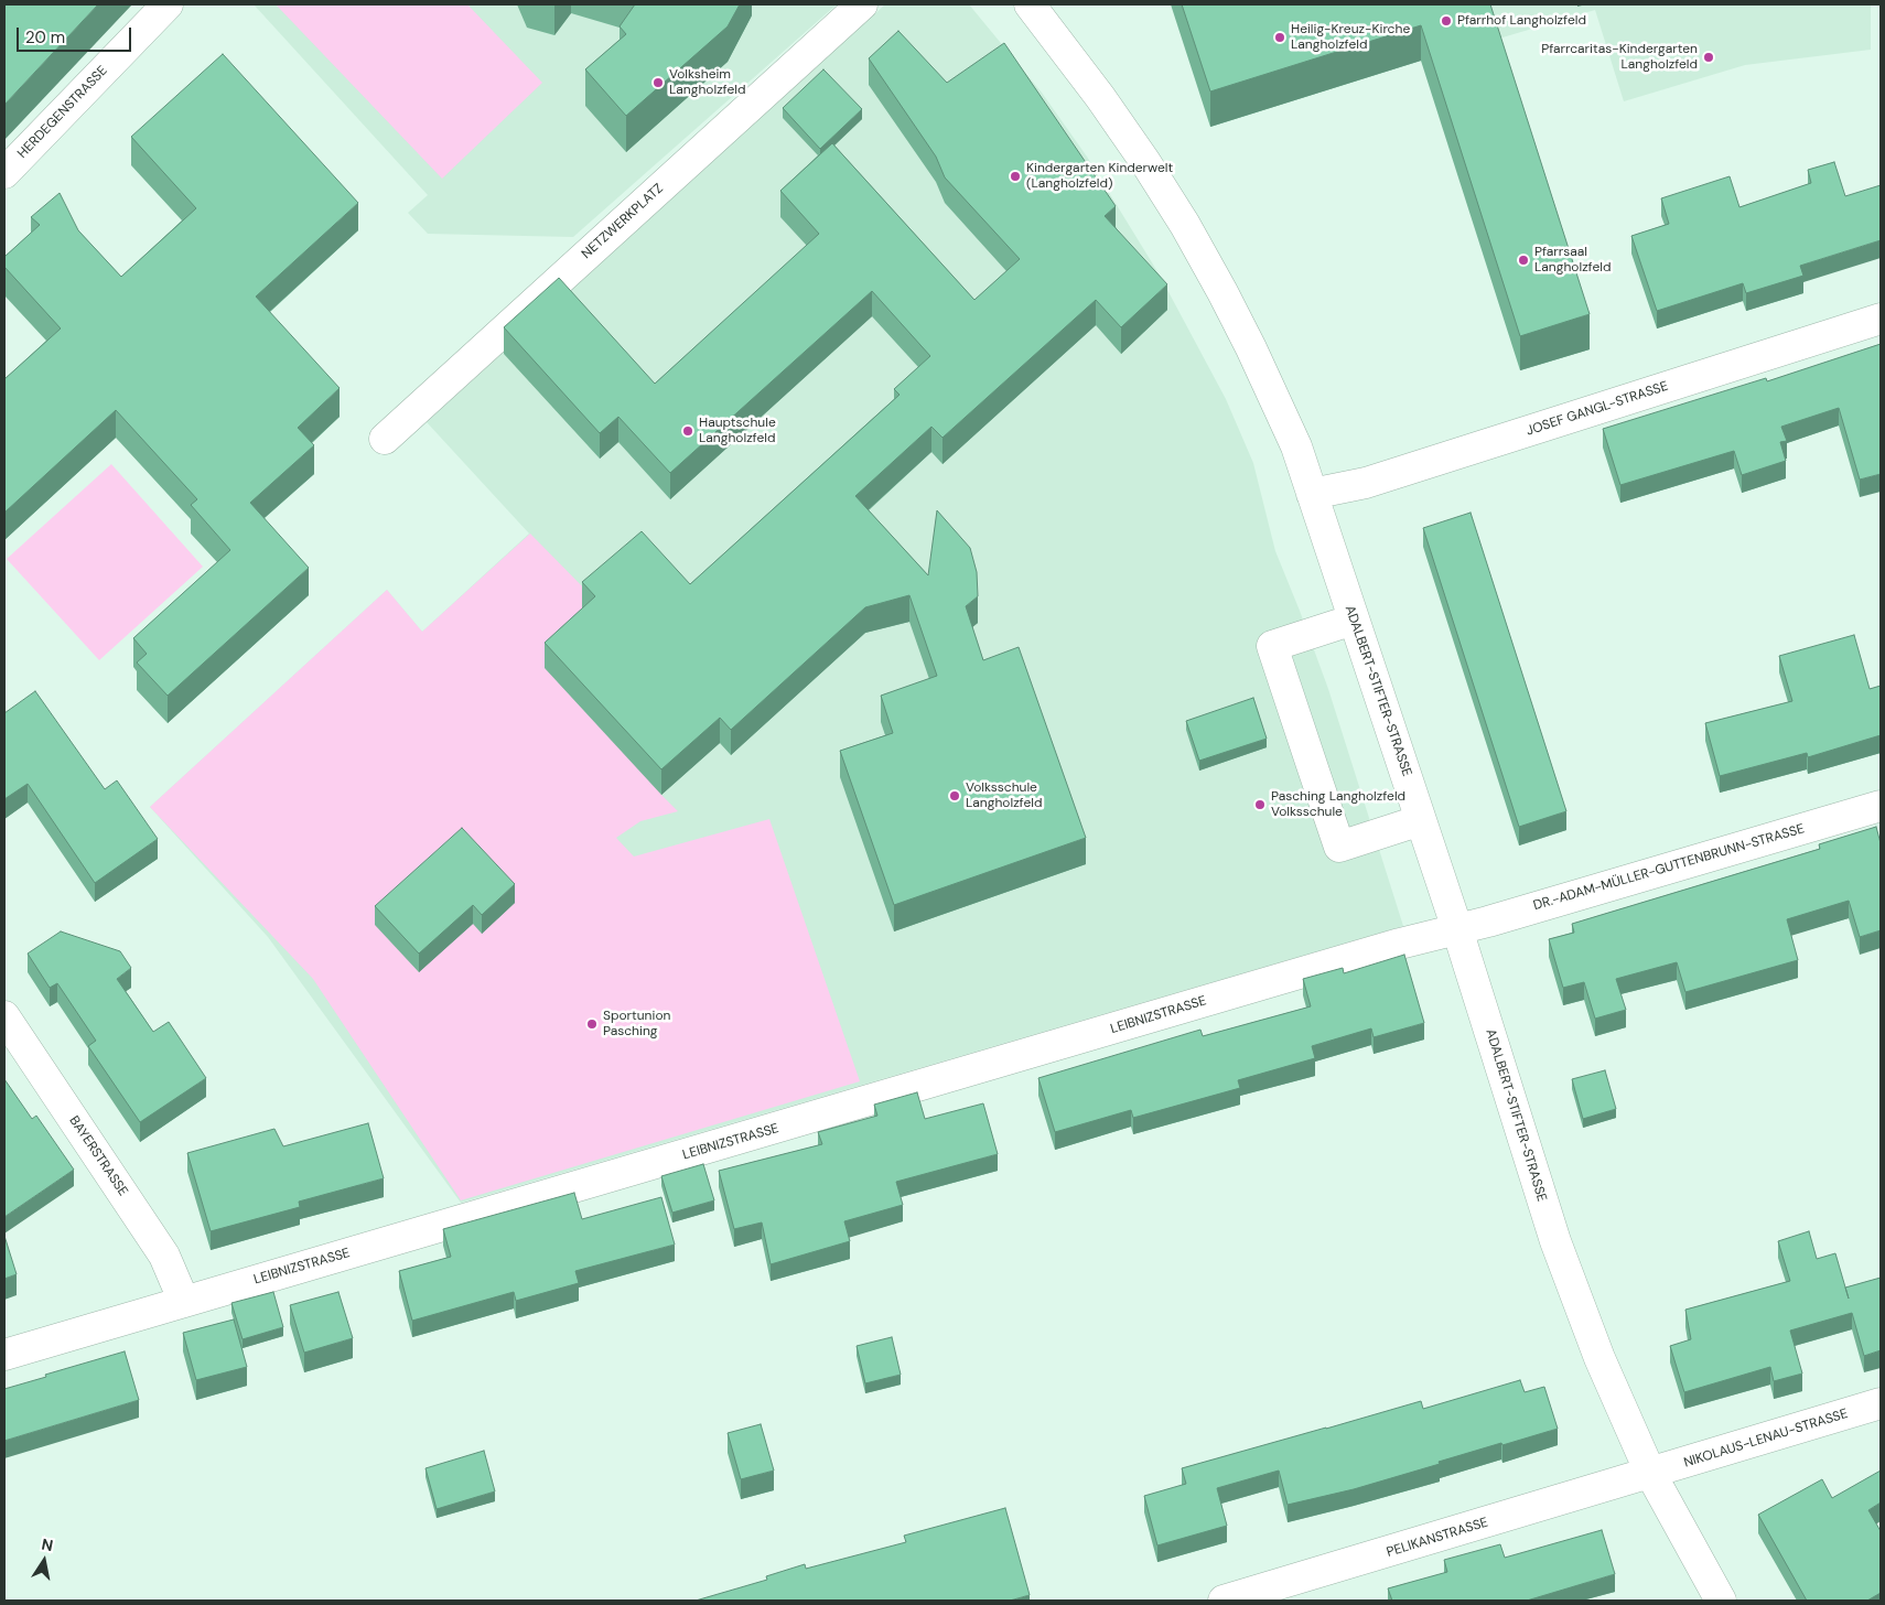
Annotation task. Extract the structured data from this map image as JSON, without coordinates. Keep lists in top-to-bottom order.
{
  "streets": {
    "street": [
      "HERDEGENSTRASSE",
      "NETZWERKPLATZ",
      "JOSEF GANGL-STRASSE",
      "ADALBERT-STIFTER-STRASSE",
      "DR.-ADAM-MÜLLER-GUTTENBRUNN-STRASSE",
      "LEIBNIZSTRASSE",
      "BAYERSTRASSE",
      "NIKOLAUS-LENAU-STRASSE",
      "PELIKANSTRASSE"
    ]
  },
  "crossings": [
    ["JOSEF GANGL-STRASSE", "ADALBERT-STIFTER-STRASSE"],
    ["ADALBERT-STIFTER-STRASSE", "DR.-ADAM-MÜLLER-GUTTENBRUNN-STRASSE"],
    ["ADALBERT-STIFTER-STRASSE", "LEIBNIZSTRASSE"],
    ["ADALBERT-STIFTER-STRASSE", "NIKOLAUS-LENAU-STRASSE"],
    ["ADALBERT-STIFTER-STRASSE", "PELIKANSTRASSE"],
    ["DR.-ADAM-MÜLLER-GUTTENBRUNN-STRASSE", "LEIBNIZSTRASSE"],
    ["LEIBNIZSTRASSE", "BAYERSTRASSE"],
    ["NIKOLAUS-LENAU-STRASSE", "PELIKANSTRASSE"]
  ],
  "places": [
    "Pfarrhof Langholzfeld",
    "Heilig-Kreuz-Kirche Langholzfeld",
    "Pfarrcaritas-Kindergarten Langholzfeld",
    "Volksheim Langholzfeld",
    "Kindergarten Kinderwelt (Langholzfeld)",
    "Pfarrsaal Langholzfeld",
    "Hauptschule Langholzfeld",
    "Volksschule Langholzfeld",
    "Pasching Langholzfeld Volksschule",
    "Sportunion Pasching"
  ],
  "scale_bar": "20 m",
  "north": "top"
}
